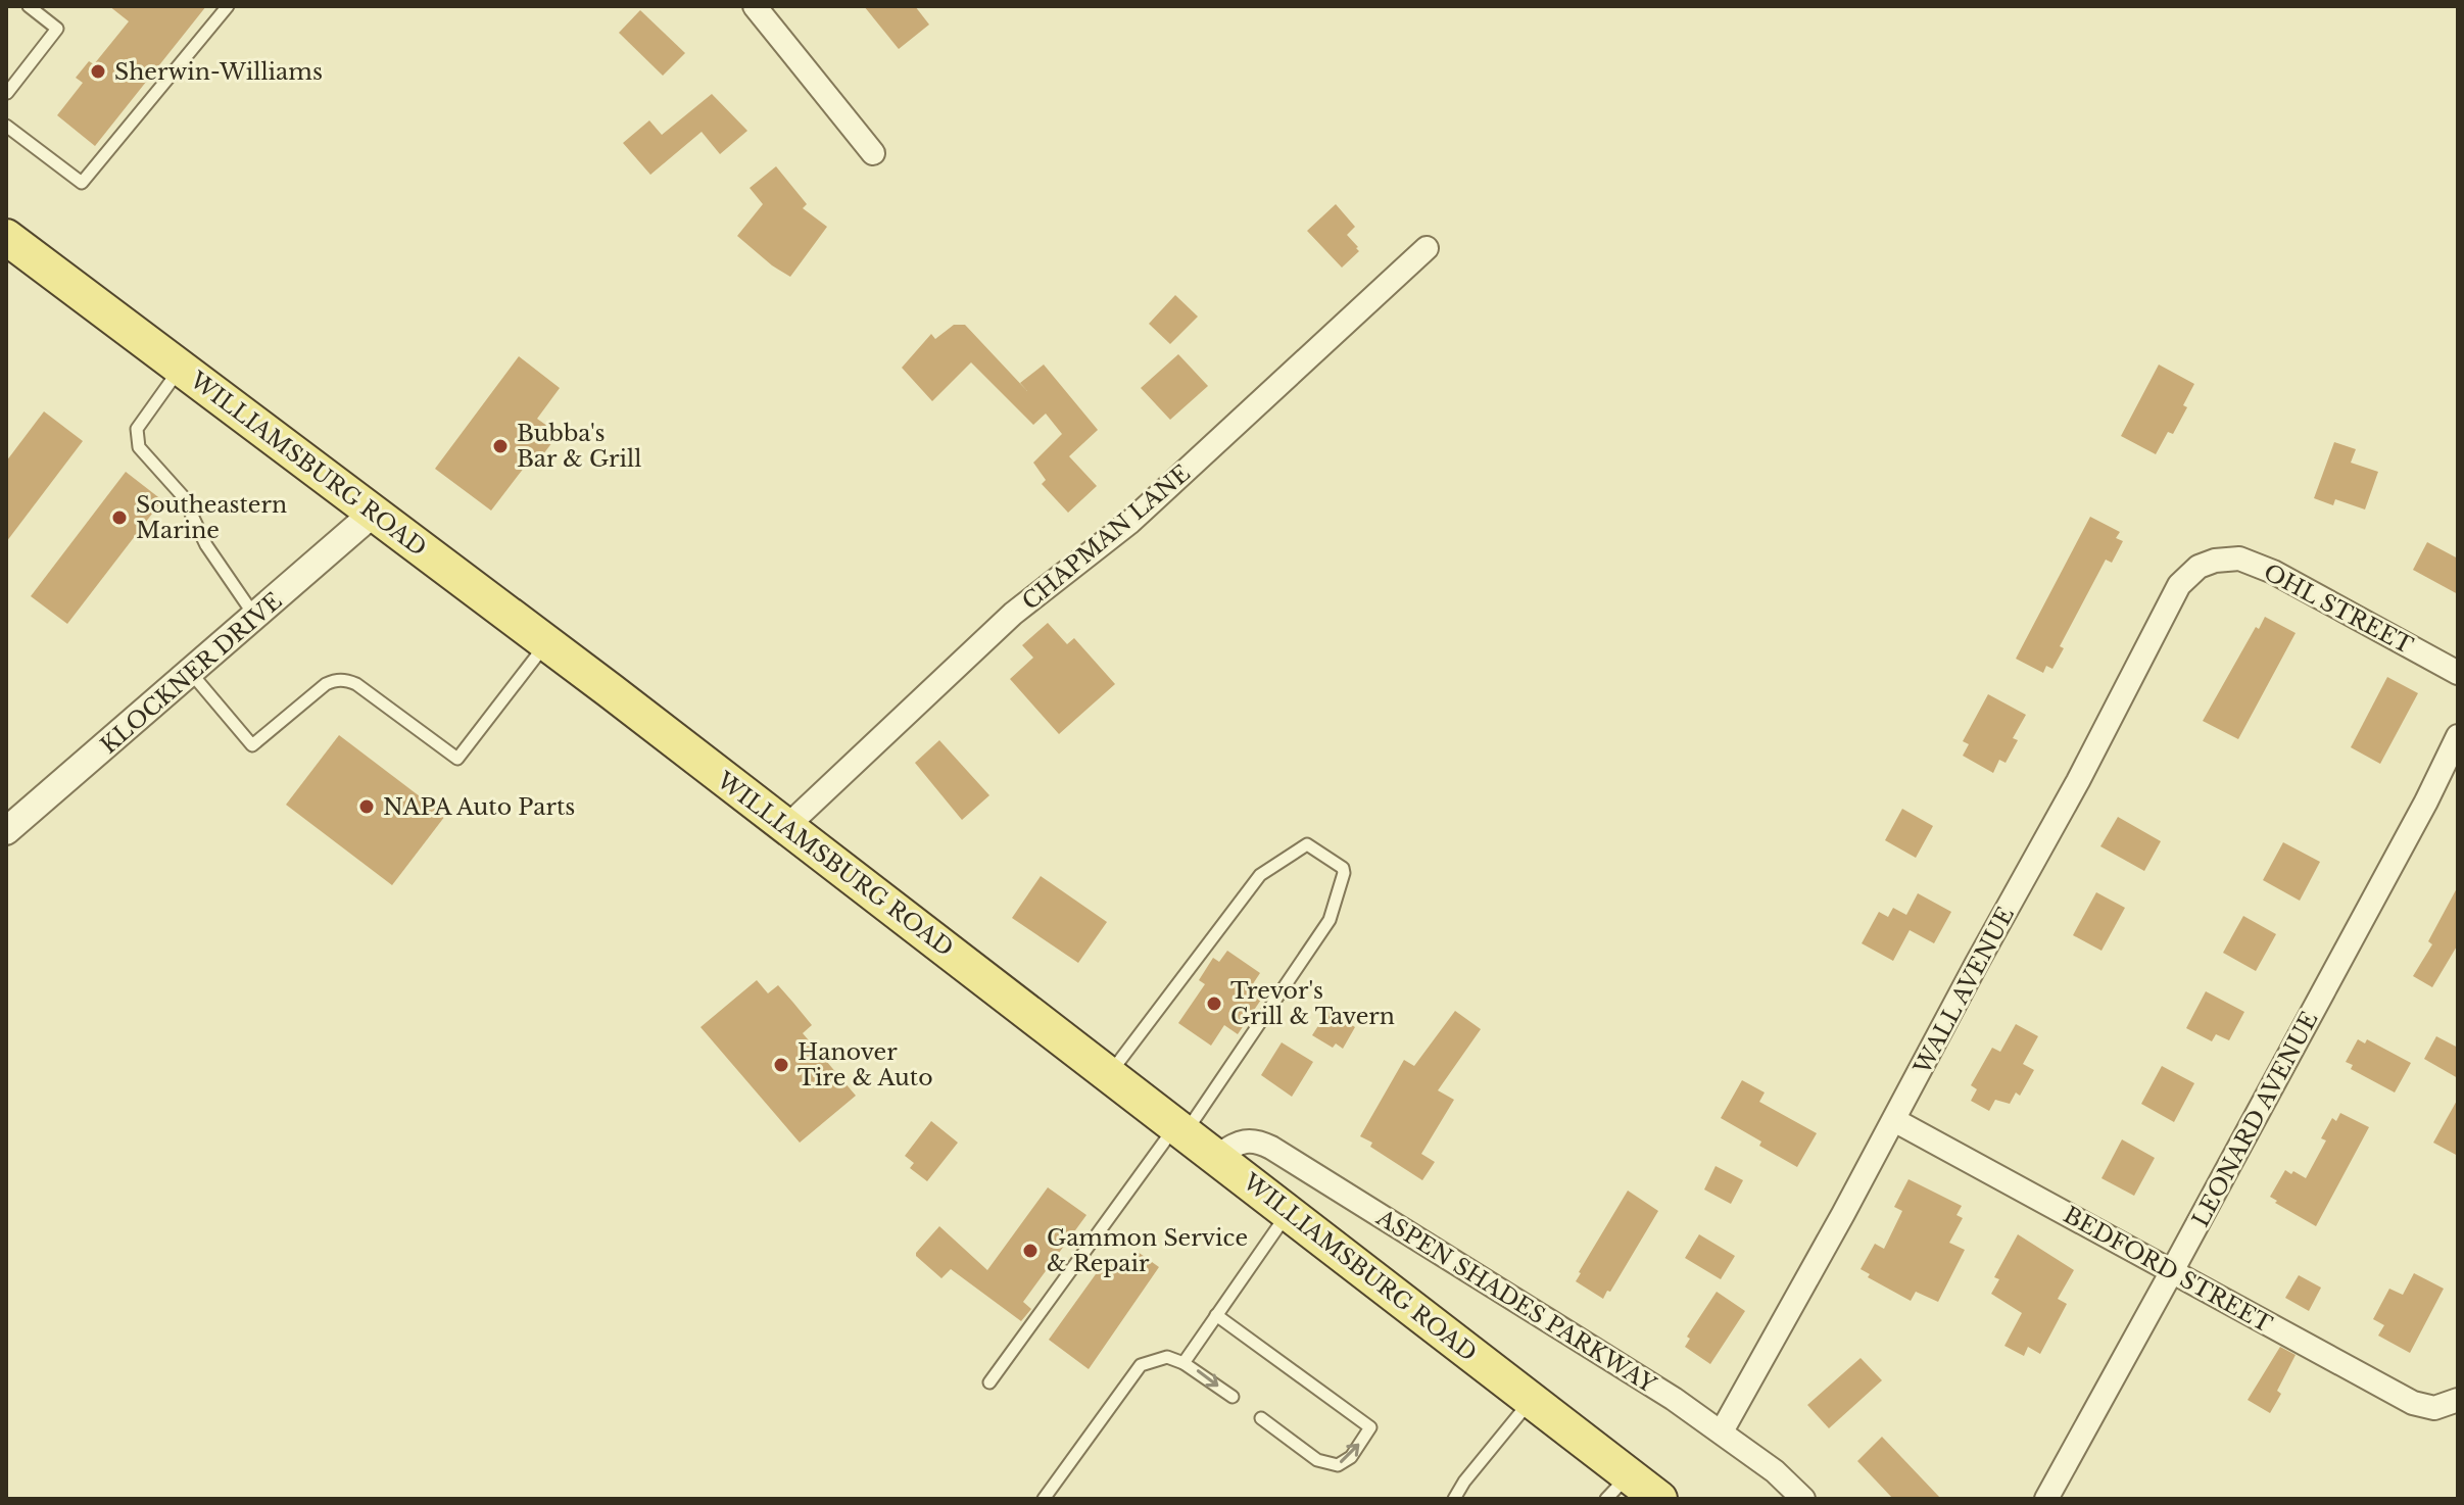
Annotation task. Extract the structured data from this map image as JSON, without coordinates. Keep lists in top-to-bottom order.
{
  "streets": {
    "main road": ["WILLIAMSBURG ROAD"],
    "street": [
      "CHAPMAN LANE",
      "OHL STREET",
      "KLOCKNER DRIVE",
      "WALL AVENUE",
      "LEONARD AVENUE",
      "BEDFORD STREET",
      "ASPEN SHADES PARKWAY"
    ]
  },
  "crossings": [
    ["WILLIAMSBURG ROAD", "CHAPMAN LANE"],
    ["WILLIAMSBURG ROAD", "KLOCKNER DRIVE"],
    ["WILLIAMSBURG ROAD", "ASPEN SHADES PARKWAY"],
    ["OHL STREET", "WALL AVENUE"],
    ["WALL AVENUE", "BEDFORD STREET"],
    ["WALL AVENUE", "ASPEN SHADES PARKWAY"],
    ["LEONARD AVENUE", "BEDFORD STREET"]
  ],
  "places": [
    "Sherwin-Williams",
    "Bubba's Bar & Grill",
    "Southeastern Marine",
    "NAPA Auto Parts",
    "Trevor's Grill & Tavern",
    "Hanover Tire & Auto",
    "Gammon Service & Repair"
  ]
}
